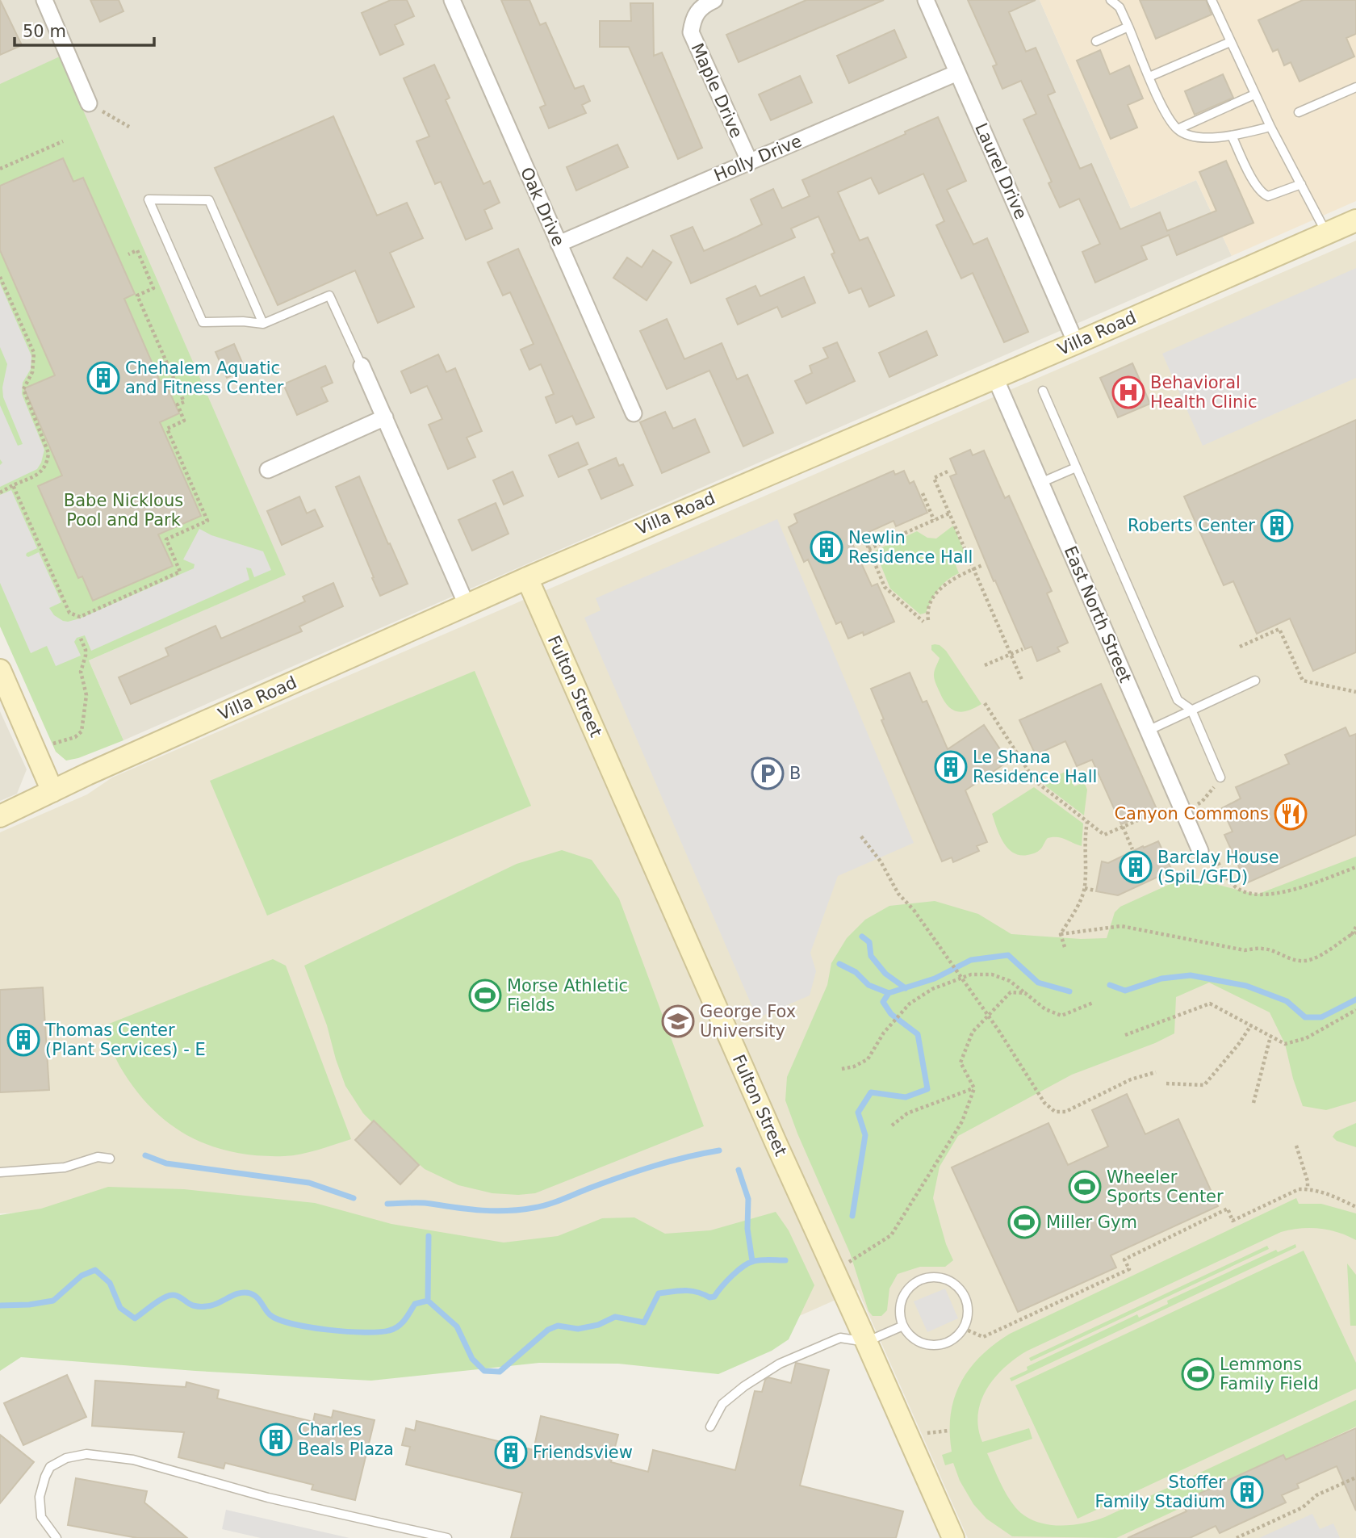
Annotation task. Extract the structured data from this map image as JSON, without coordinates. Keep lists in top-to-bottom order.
{
  "streets": {
    "main road": ["Villa Road", "Fulton Street"],
    "street": [
      "Maple Drive",
      "Holly Drive",
      "Laurel Drive",
      "Oak Drive",
      "East North Street"
    ]
  },
  "crossings": [
    ["Maple Drive", "Holly Drive"],
    ["Holly Drive", "Laurel Drive"],
    ["Holly Drive", "Oak Drive"],
    ["Laurel Drive", "Villa Road"],
    ["Villa Road", "East North Street"],
    ["Villa Road", "Fulton Street"]
  ],
  "parks": ["Babe Nicklous Pool and Park"],
  "places": {
    "building": [
      "Chehalem Aquatic and Fitness Center",
      "Roberts Center",
      "Newlin Residence Hall",
      "Le Shana Residence Hall",
      "Barclay House (SpiL/GFD)",
      "Thomas Center (Plant Services) - E",
      "Charles Beals Plaza",
      "Friendsview",
      "Stoffer Family Stadium"
    ],
    "hospital": ["Behavioral Health Clinic"],
    "parking": ["B"],
    "restaurant": ["Canyon Commons"],
    "sports": [
      "Morse Athletic Fields",
      "Wheeler Sports Center",
      "Miller Gym",
      "Lemmons Family Field"
    ],
    "school or university": ["George Fox University"]
  },
  "scale_bar": "50 m"
}
